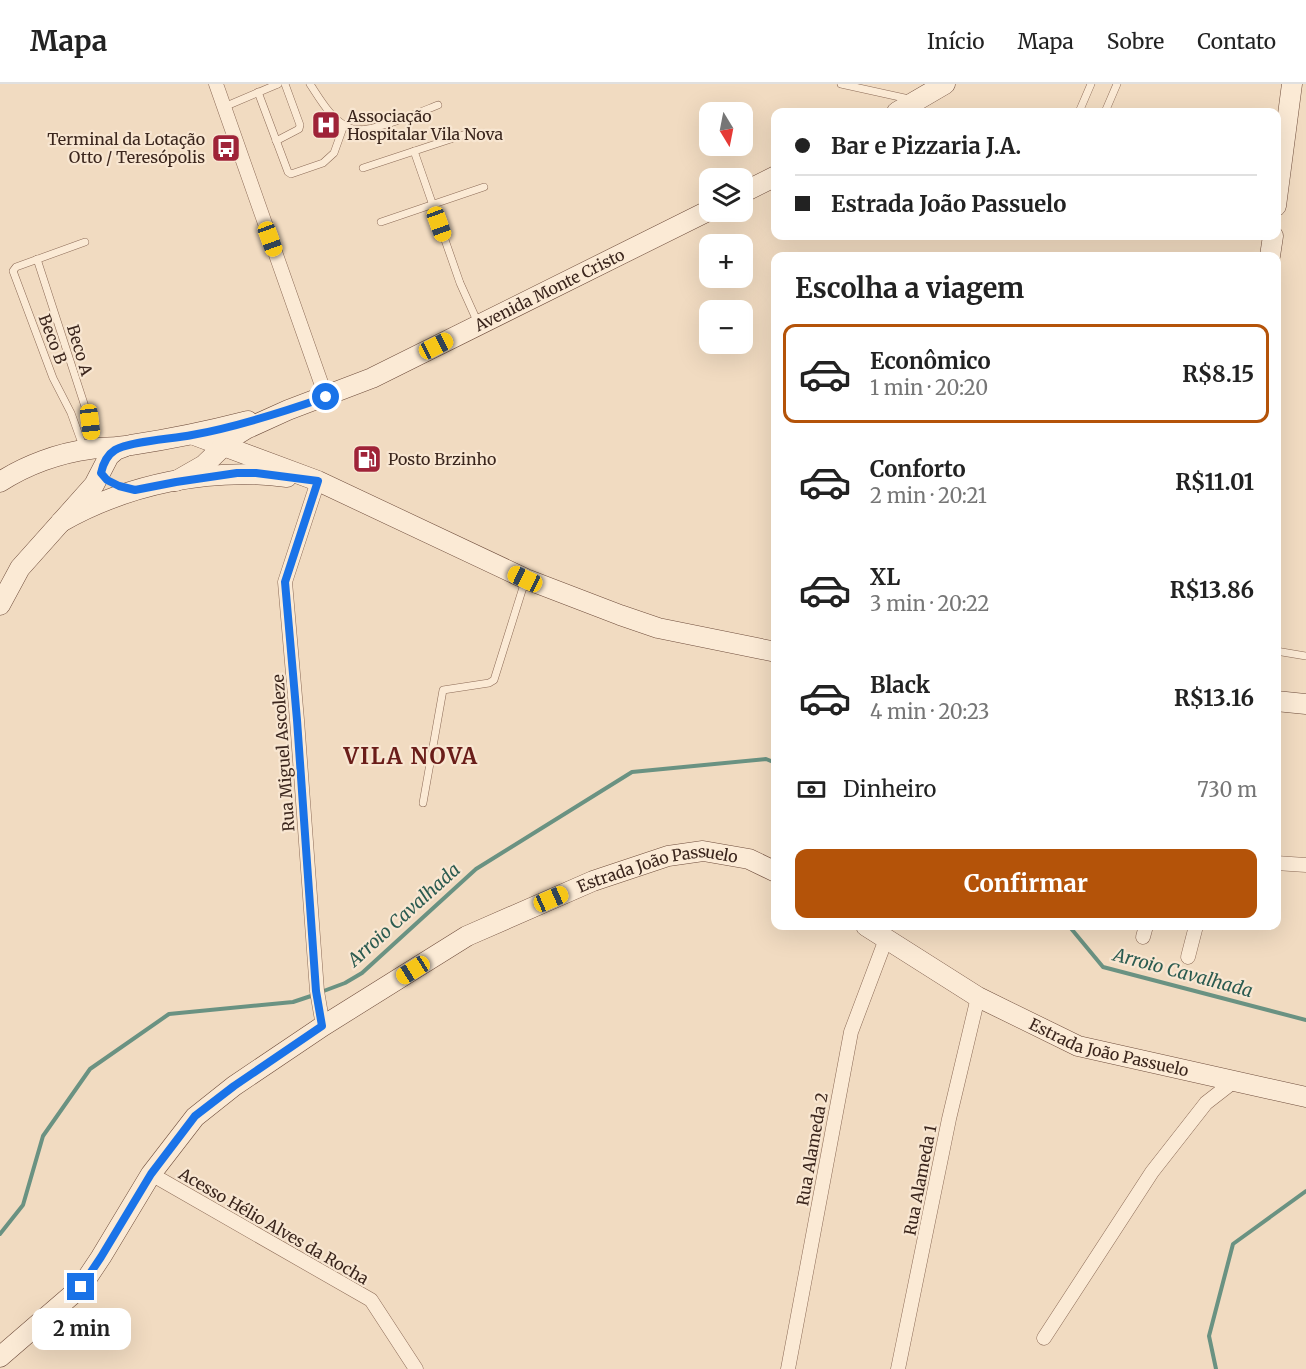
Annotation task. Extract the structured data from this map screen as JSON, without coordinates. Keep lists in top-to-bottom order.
{
  "streets": {
    "main road": ["Avenida Monte Cristo", "Estrada João Passuelo"],
    "street": [
      "Rua Miguel Ascoleze",
      "Rua Alameda 2",
      "Rua Alameda 1",
      "Acesso Hélio Alves da Rocha"
    ],
    "lane": ["Beco B", "Beco A"]
  },
  "crossings": [
    ["Avenida Monte Cristo", "Beco B"],
    ["Avenida Monte Cristo", "Beco A"],
    ["Beco B", "Beco A"],
    ["Rua Miguel Ascoleze", "Estrada João Passuelo"],
    ["Estrada João Passuelo", "Rua Alameda 2"],
    ["Estrada João Passuelo", "Rua Alameda 1"],
    ["Estrada João Passuelo", "Acesso Hélio Alves da Rocha"]
  ],
  "districts": ["VILA NOVA"],
  "water": ["Arroio Cavalhada"],
  "places": {
    "hospital": ["Associação Hospitalar Vila Nova"],
    "bus stop": ["Terminal da Lotação Otto / Teresópolis"],
    "fuel station": ["Posto Brzinho"]
  },
  "north": "bottom",
  "page": {
    "header": "Mapa",
    "nav": [
      "Início",
      "Mapa",
      "Sobre",
      "Contato"
    ],
    "map_buttons": ["+", "−"],
    "banner": ["Bar e Pizzaria J.A.", "Estrada João Passuelo"],
    "heading": "Escolha a viagem",
    "list": [
      {
        "name": "Econômico",
        "note": "1 min · 20:20",
        "value": "R$8.15"
      },
      {
        "name": "Conforto",
        "note": "2 min · 20:21",
        "value": "R$11.01"
      },
      {
        "name": "XL",
        "note": "3 min · 20:22",
        "value": "R$13.86"
      },
      {
        "name": "Black",
        "note": "4 min · 20:23",
        "value": "R$13.16"
      }
    ],
    "pay": ["Dinheiro", "730 m"],
    "buttons": "Confirmar",
    "bubble": "2 min"
  }
}
